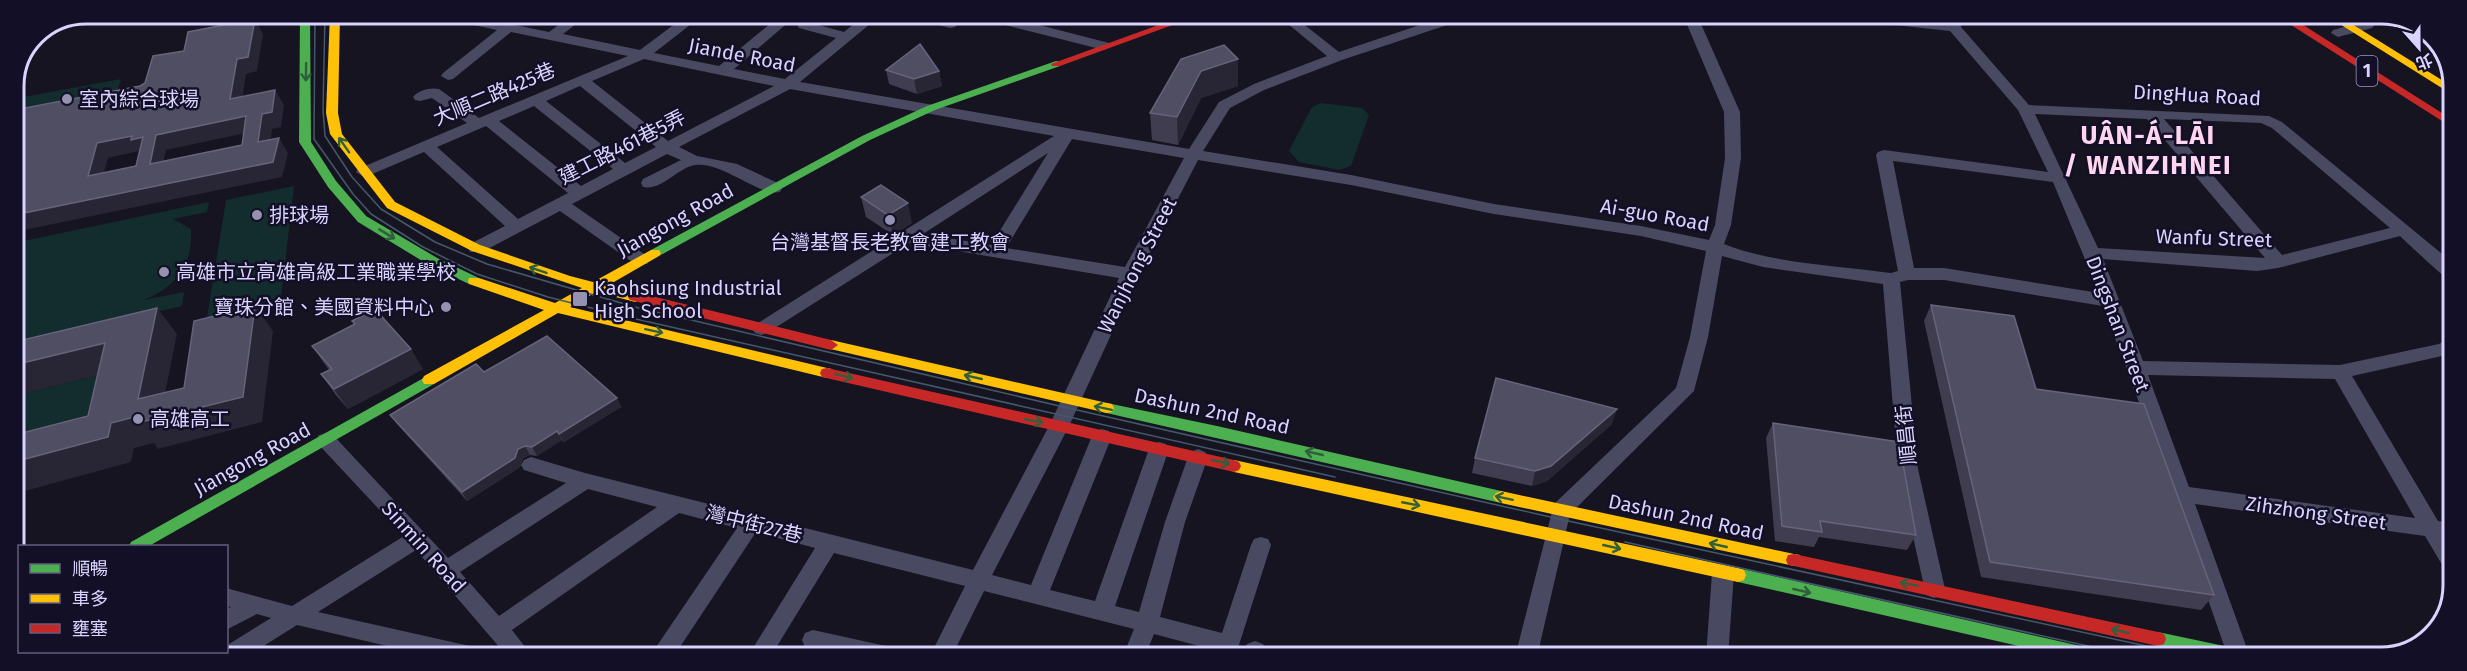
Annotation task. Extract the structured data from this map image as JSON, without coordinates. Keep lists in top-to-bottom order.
{
  "streets": {
    "street": [
      "Jiande Road",
      "1",
      "大順二路425巷",
      "DingHua Road",
      "建工路461巷5弄",
      "Ai-guo Road",
      "Jiangong Road",
      "Wanfu Street",
      "Wanjhong Street",
      "Dingshan Street",
      "Dashun 2nd Road",
      "順昌街",
      "Zihzhong Street",
      "灣中街27巷",
      "Sinmin Road"
    ]
  },
  "crossings": [
    ["Jiande Road", "大順二路425巷"],
    ["Jiande Road", "建工路461巷5弄"],
    ["Jiande Road", "Ai-guo Road"],
    ["Jiande Road", "Jiangong Road"],
    ["大順二路425巷", "Dashun 2nd Road"],
    ["DingHua Road", "Wanfu Street"],
    ["DingHua Road", "Dingshan Street"],
    ["建工路461巷5弄", "Dashun 2nd Road"],
    ["Ai-guo Road", "Wanjhong Street"],
    ["Ai-guo Road", "Dingshan Street"],
    ["Ai-guo Road", "順昌街"],
    ["Jiangong Road", "Dashun 2nd Road"],
    ["Jiangong Road", "Sinmin Road"],
    ["Wanfu Street", "Dingshan Street"],
    ["Wanjhong Street", "Dashun 2nd Road"],
    ["Wanjhong Street", "灣中街27巷"],
    ["Dingshan Street", "順昌街"],
    ["Dingshan Street", "Zihzhong Street"],
    ["Dashun 2nd Road", "順昌街"]
  ],
  "districts": ["UÂN-Á-LĀI / WANZIHNEI"],
  "places": {
    "other": [
      "室內綜合球場",
      "排球場",
      "台灣基督長老教會建工教會",
      "高雄市立高雄高級工業職業學校",
      "寶珠分館、美國資料中心",
      "高雄高工"
    ],
    "transit": ["Kaohsiung Industrial High School"]
  },
  "legend": ["順暢", "車多", "壅塞"],
  "north": "bottom"
}
